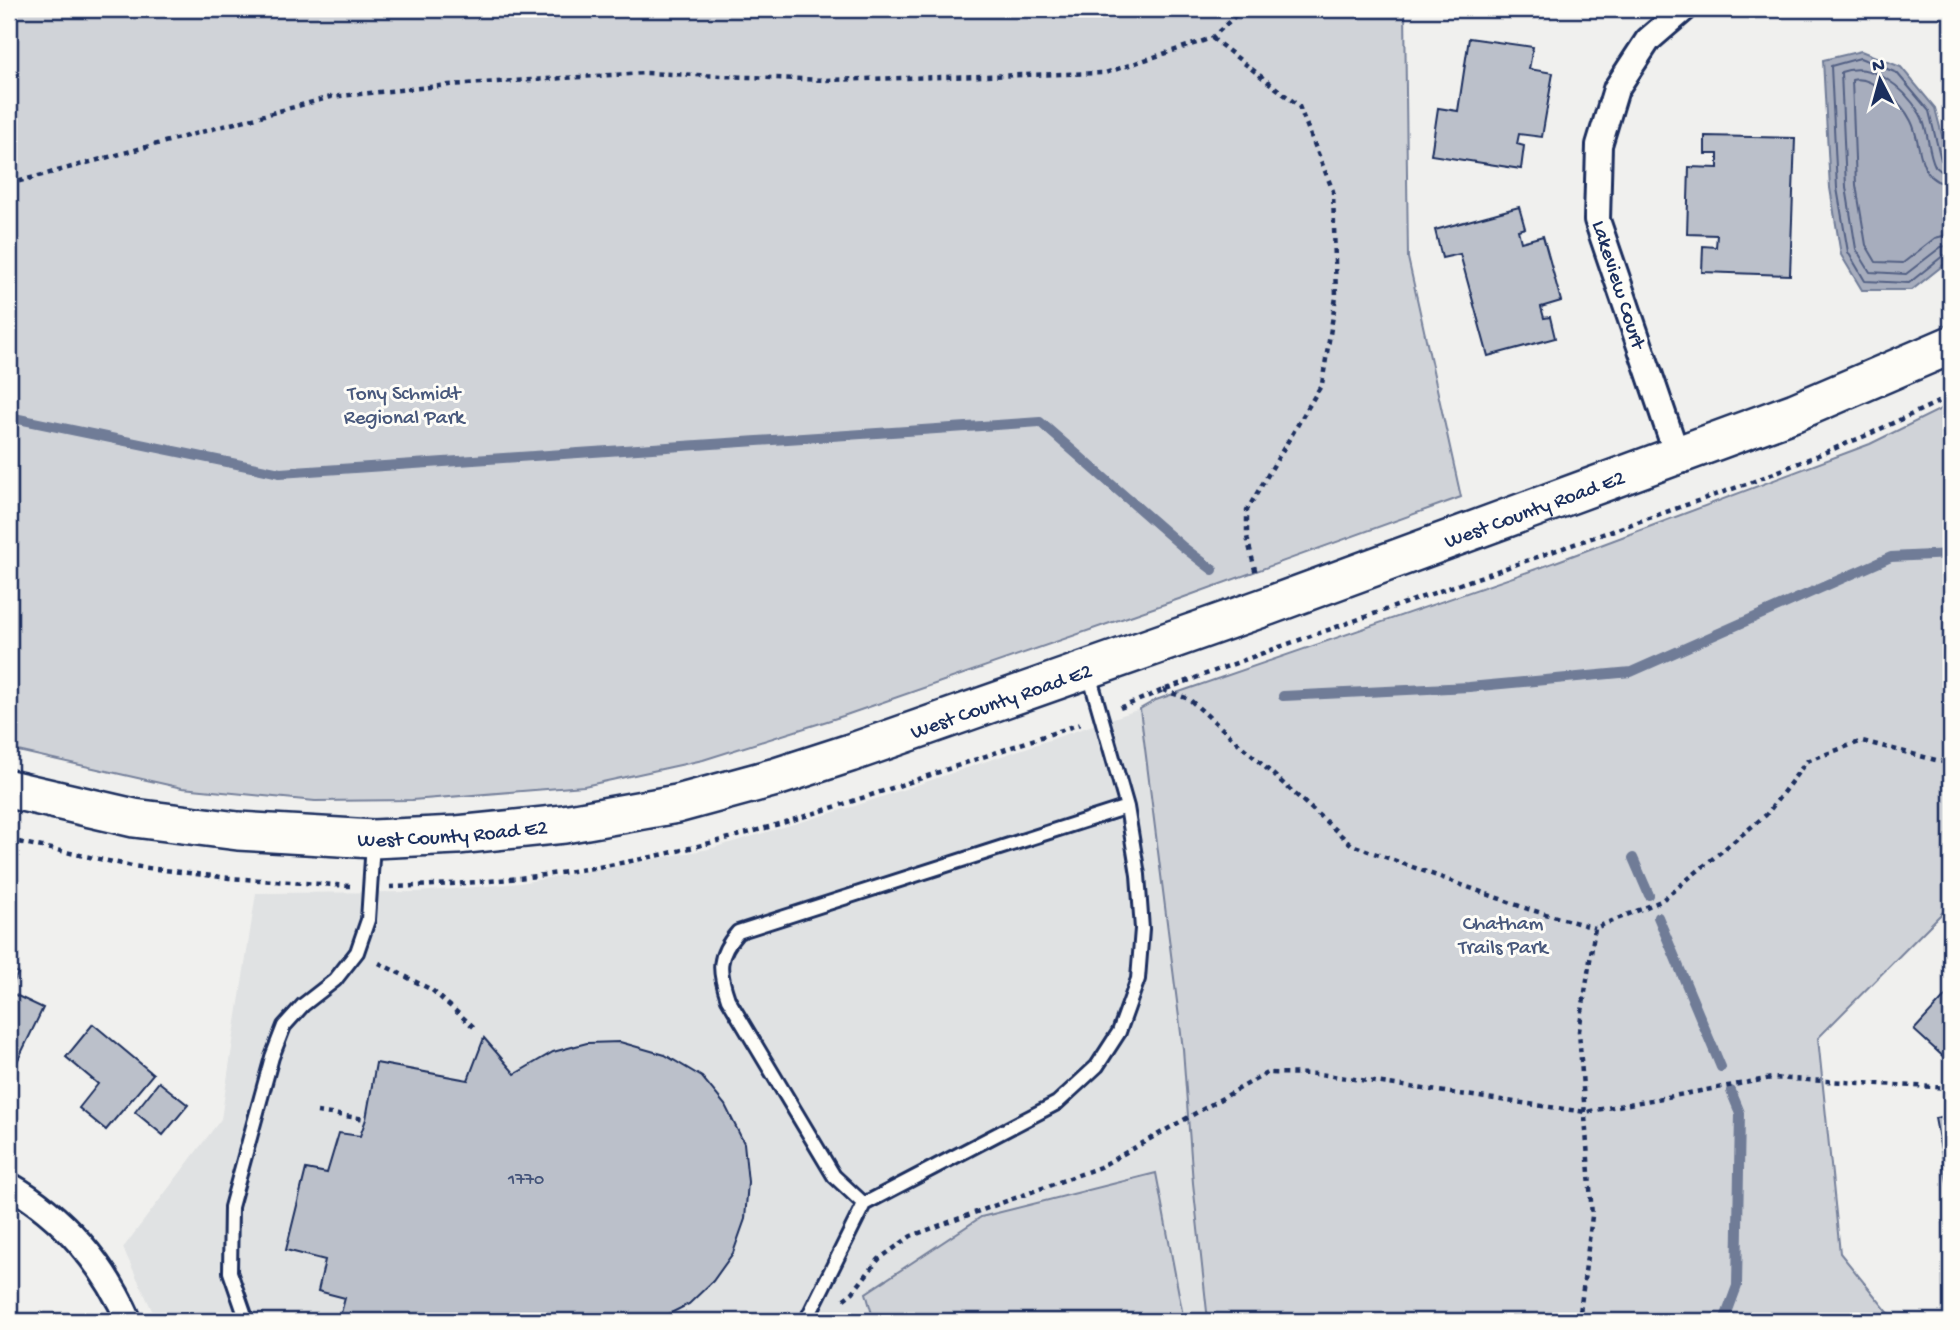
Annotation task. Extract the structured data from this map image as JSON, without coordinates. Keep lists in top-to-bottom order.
{
  "streets": {
    "street": ["Lakeview Court", "West County Road E2"]
  },
  "crossings": [
    ["Lakeview Court", "West County Road E2"]
  ],
  "parks": ["Tony Schmidt Regional Park", "Chatham Trails Park"],
  "house_numbers": ["1770"],
  "north": "top"
}
